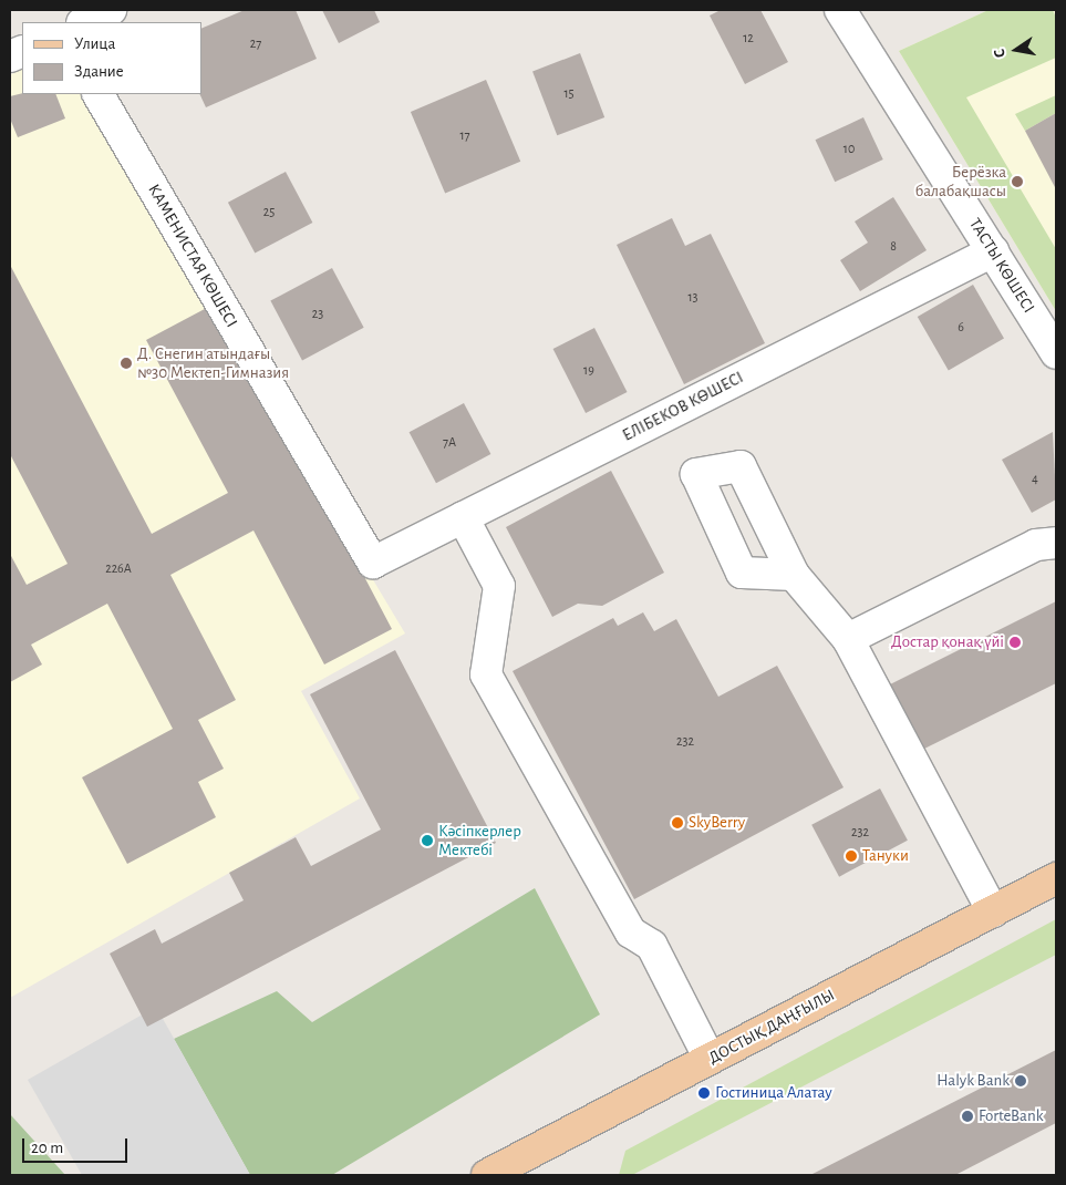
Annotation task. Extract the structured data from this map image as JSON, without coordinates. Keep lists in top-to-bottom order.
{
  "streets": {
    "main road": ["ДОСТЫҚ ДАҢҒЫЛЫ"],
    "street": ["КАМЕНИСТАЯ КӨШЕСІ", "ТАСТЫ КӨШЕСІ", "ЕЛІБЕКОВ КӨШЕСІ"]
  },
  "crossings": [
    ["КАМЕНИСТАЯ КӨШЕСІ", "ЕЛІБЕКОВ КӨШЕСІ"],
    ["ТАСТЫ КӨШЕСІ", "ЕЛІБЕКОВ КӨШЕСІ"]
  ],
  "places": [
    "Берёзка балабақшасы",
    "Д. Снегин атындағы №30 Мектеп-Гимназия",
    "Достар қонақ үйі",
    "SkyBerry",
    "Кәсіпкерлер Мектебі",
    "Тануки",
    "Halyk Bank",
    "Гостиница Алатау",
    "ForteBank"
  ],
  "house_numbers": [
    "12",
    "27",
    "15",
    "17",
    "10",
    "25",
    "8",
    "13",
    "23",
    "6",
    "19",
    "7А",
    "4",
    "226А",
    "232",
    "232"
  ],
  "legend": ["Улица", "Здание"],
  "scale_bar": "20 m",
  "north": "left"
}
